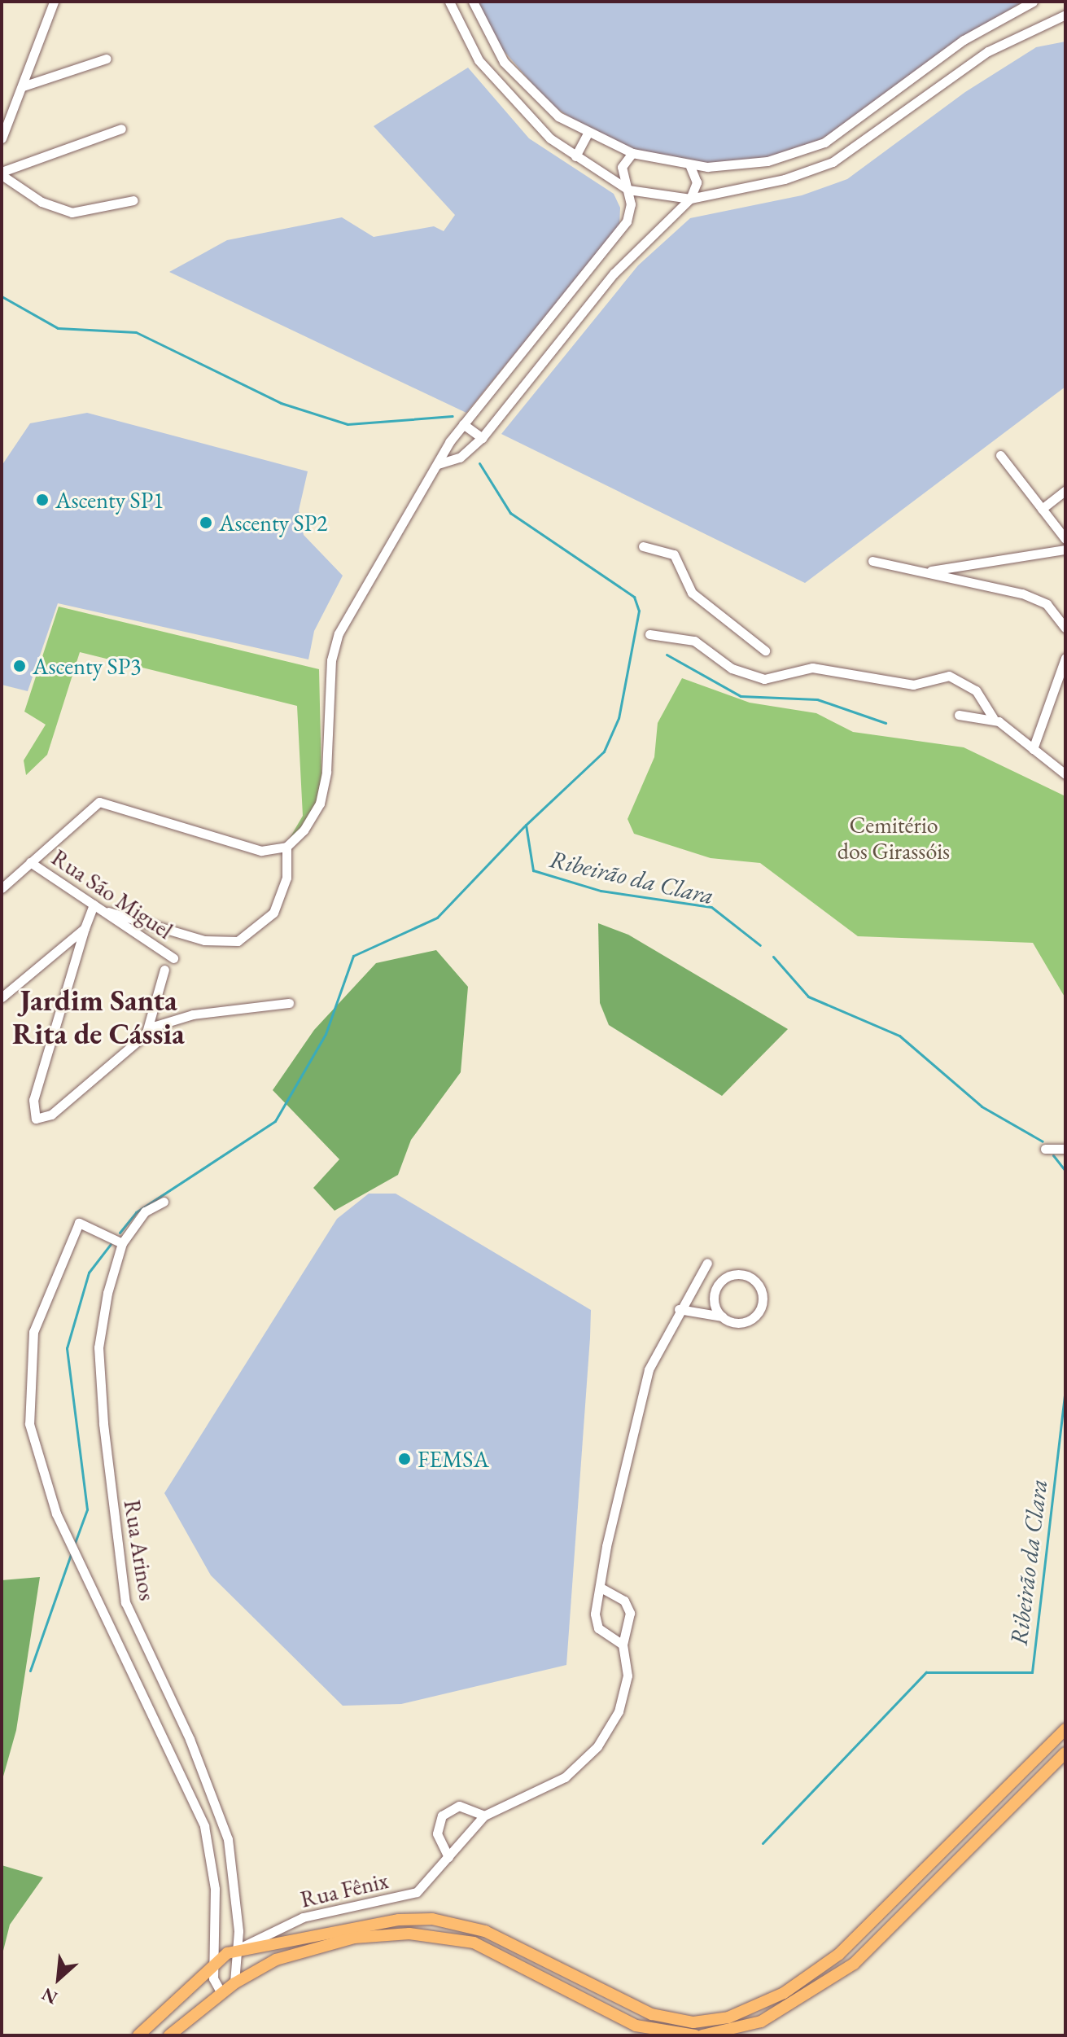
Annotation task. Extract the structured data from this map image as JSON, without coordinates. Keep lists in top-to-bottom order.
{
  "streets": {
    "street": ["Rua São Miguel", "Rua Arinos", "Rua Fênix"]
  },
  "crossings": [
    ["Rua Arinos", "Rua Fênix"]
  ],
  "districts": ["Jardim Santa Rita de Cássia"],
  "water": ["Ribeirão da Clara"],
  "parks": ["Cemitério dos Girassóis"],
  "places": [
    "Ascenty SP1",
    "Ascenty SP2",
    "Ascenty SP3",
    "FEMSA"
  ],
  "north": "bottom left"
}
